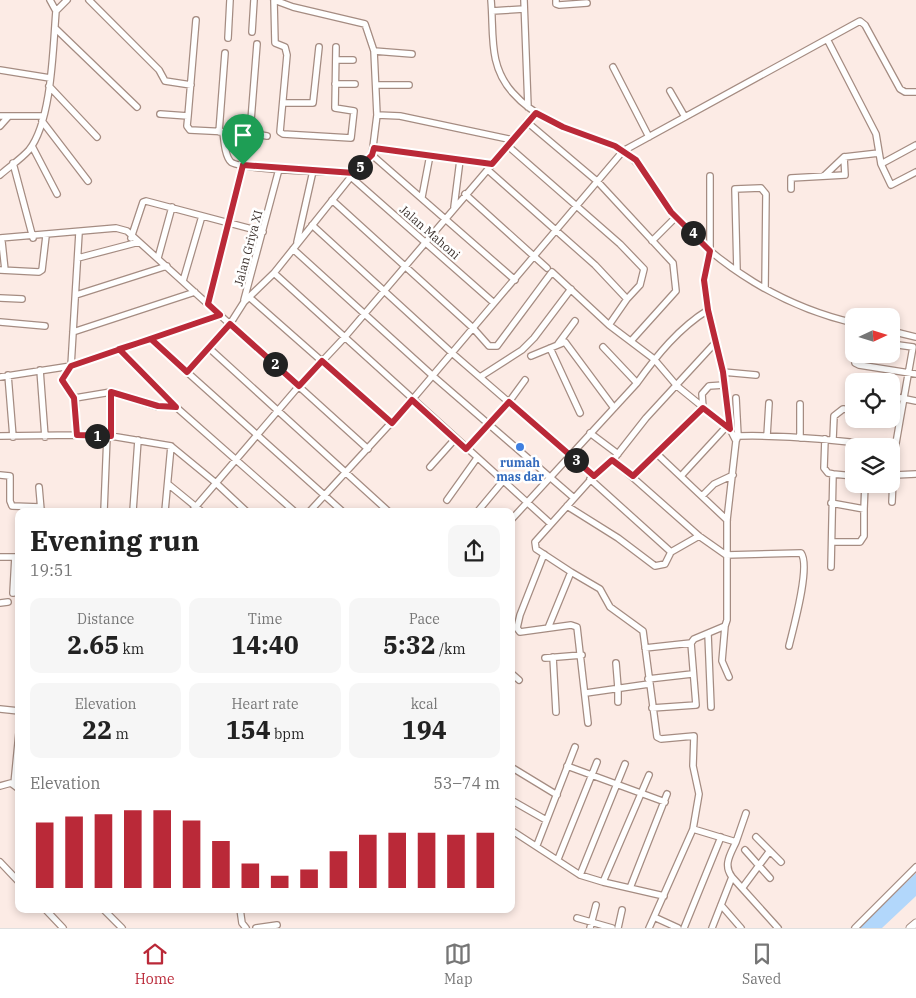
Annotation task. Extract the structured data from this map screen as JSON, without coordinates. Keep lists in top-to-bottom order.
{
  "streets": {
    "street": ["Jalan Mahoni", "Jalan Griya XI"]
  },
  "places": ["rumah mas dar"],
  "north": "right",
  "page": {
    "pins": [
      "5",
      "4",
      "2",
      "1",
      "3"
    ],
    "heading": ["Evening run", "19:51"],
    "stats": [
      ["Distance", "2.65 km"],
      ["Time", "14:40"],
      ["Pace", "5:32 /km"],
      ["Elevation", "22 m"],
      ["Heart rate", "154 bpm"],
      ["kcal", "194"]
    ],
    "chart": ["Elevation", "53–74 m"],
    "tabs": ["Home", "Map", "Saved"]
  }
}
